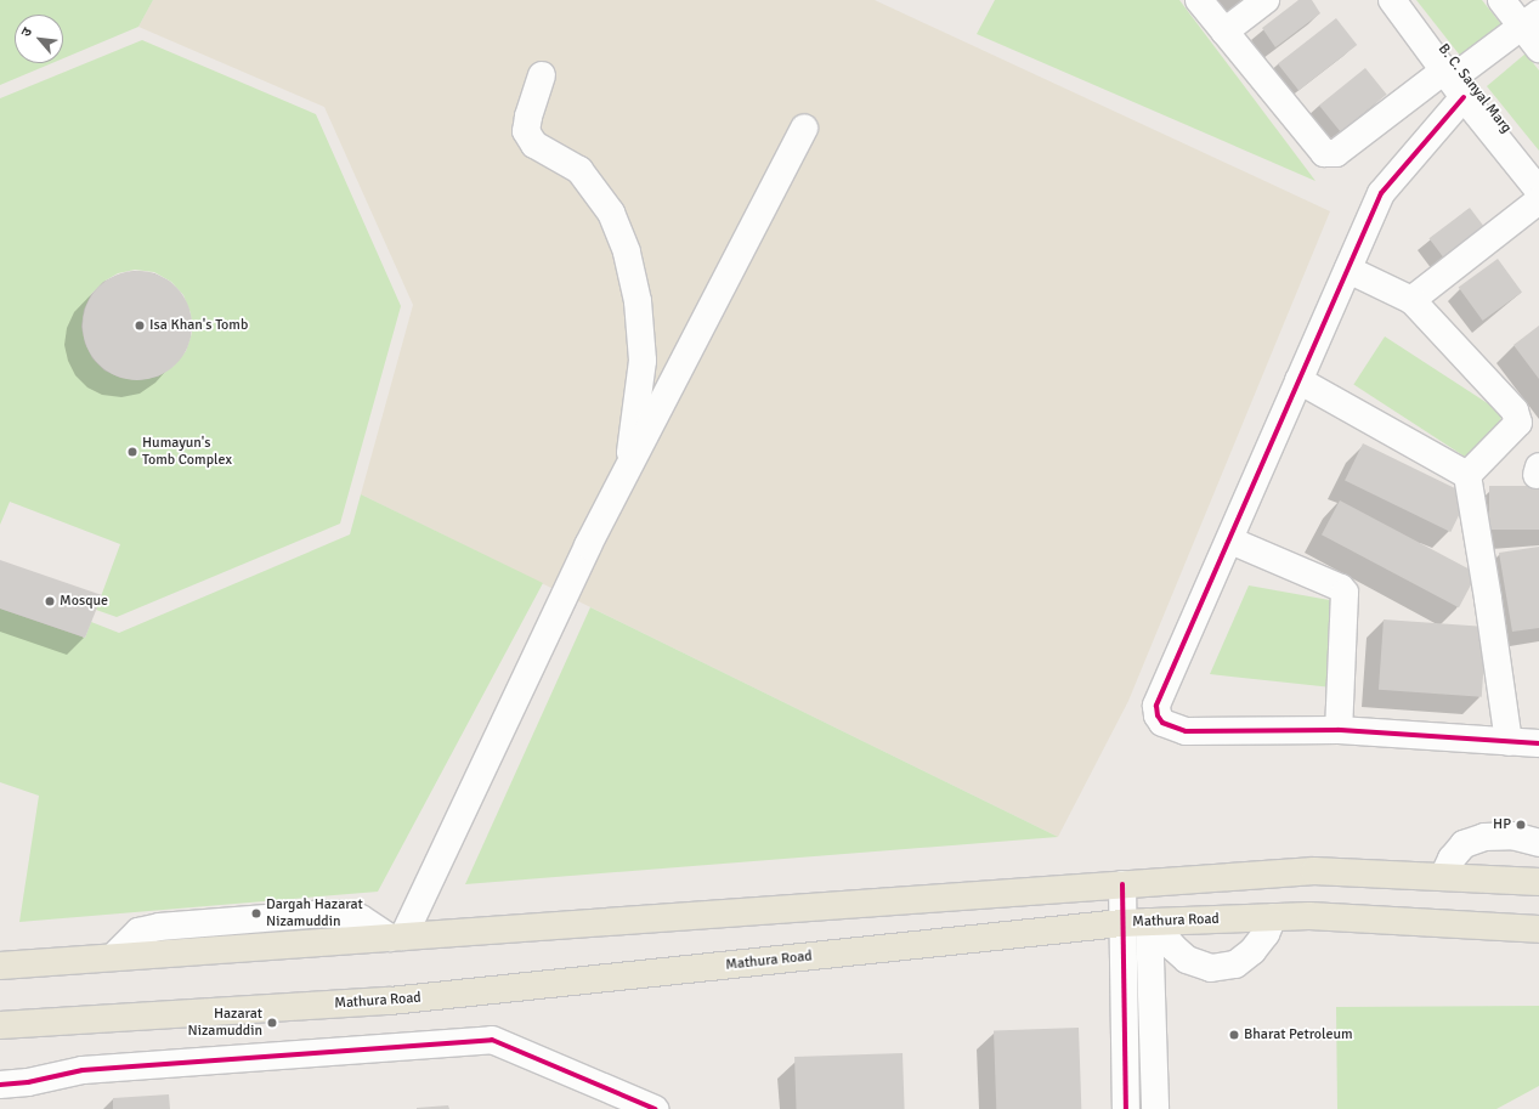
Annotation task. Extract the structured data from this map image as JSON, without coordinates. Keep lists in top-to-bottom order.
{
  "streets": {
    "main road": ["Mathura Road"],
    "street": ["B. C. Sanyal Marg"]
  },
  "places": [
    "Isa Khan's Tomb",
    "Humayun's Tomb Complex",
    "Mosque",
    "HP",
    "Dargah Hazarat Nizamuddin",
    "Hazarat Nizamuddin",
    "Bharat Petroleum"
  ],
  "north": "top left"
}
